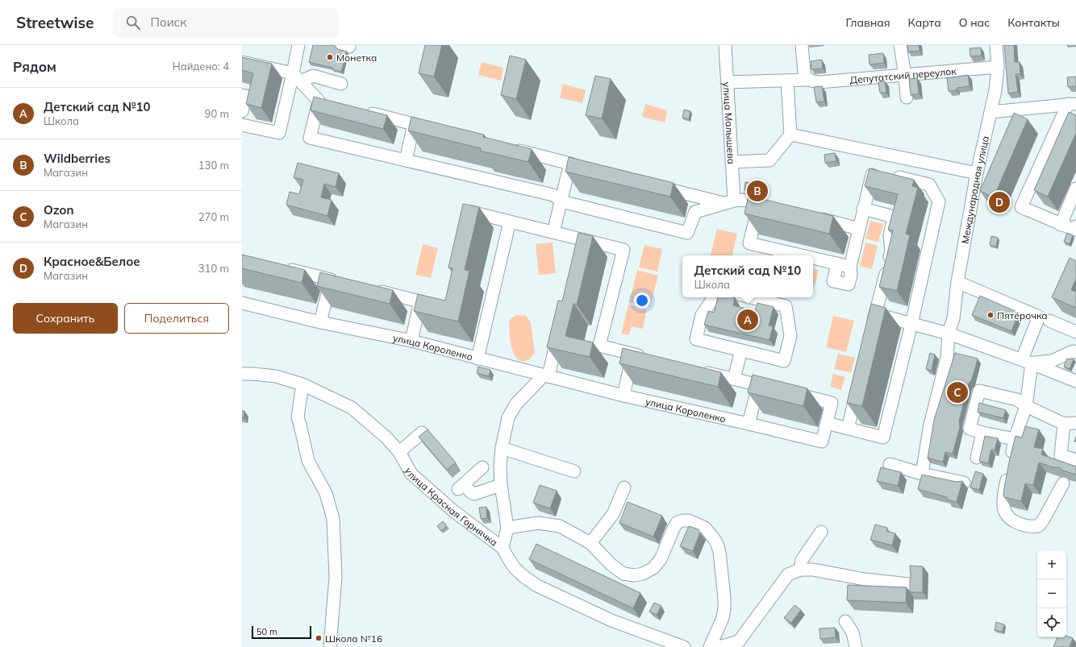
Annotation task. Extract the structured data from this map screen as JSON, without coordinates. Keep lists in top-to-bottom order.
{
  "streets": {
    "street": [
      "Депутатский переулок",
      "улица Малышева",
      "Международная улица",
      "улица Короленко",
      "улица Красная Горнячка"
    ]
  },
  "crossings": [
    ["Депутатский переулок", "улица Малышева"],
    ["Депутатский переулок", "Международная улица"]
  ],
  "places": ["Монетка", "Пятёрочка", "Школа №16"],
  "scale_bar": "50 m",
  "page": {
    "header": "Streetwise",
    "search": "Поиск",
    "nav": [
      "Главная",
      "Карта",
      "О нас",
      "Контакты"
    ],
    "heading": ["Рядом", "Найдено: 4"],
    "list": [
      {
        "mark": "A",
        "name": "Детский сад №10",
        "note": "Школа",
        "value": "90 m"
      },
      {
        "mark": "B",
        "name": "Wildberries",
        "note": "Магазин",
        "value": "130 m"
      },
      {
        "mark": "C",
        "name": "Ozon",
        "note": "Магазин",
        "value": "270 m"
      },
      {
        "mark": "D",
        "name": "Красное&Белое",
        "note": "Магазин",
        "value": "310 m"
      }
    ],
    "pins": [
      "B",
      "D",
      "A",
      "C"
    ],
    "popup": ["Детский сад №10", "Школа"],
    "buttons": ["Сохранить", "Поделиться"],
    "map_buttons": ["+", "−"],
    "scale": "50 m"
  }
}
